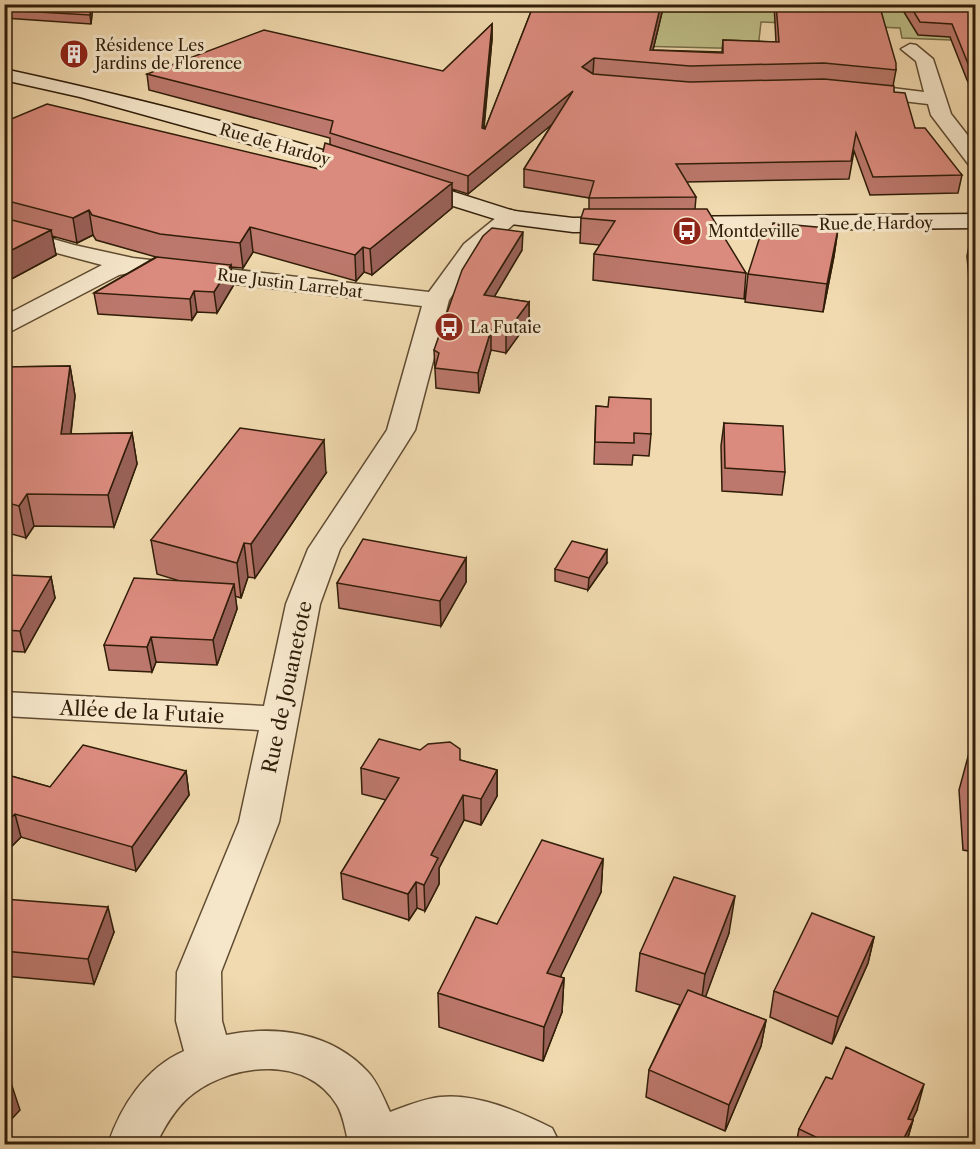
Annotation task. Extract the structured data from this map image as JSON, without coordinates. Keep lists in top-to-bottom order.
{
  "streets": {
    "street": [
      "Rue de Hardoy",
      "Rue Justin Larrebat",
      "Rue de Jouanetote",
      "Allée de la Futaie"
    ]
  },
  "crossings": [
    ["Rue de Hardoy", "Rue de Jouanetote"],
    ["Rue Justin Larrebat", "Rue de Jouanetote"],
    ["Rue de Jouanetote", "Allée de la Futaie"]
  ],
  "places": {
    "building": ["Résidence Les Jardins de Florence"],
    "bus stop": ["Montdeville", "La Futaie"]
  }
}
